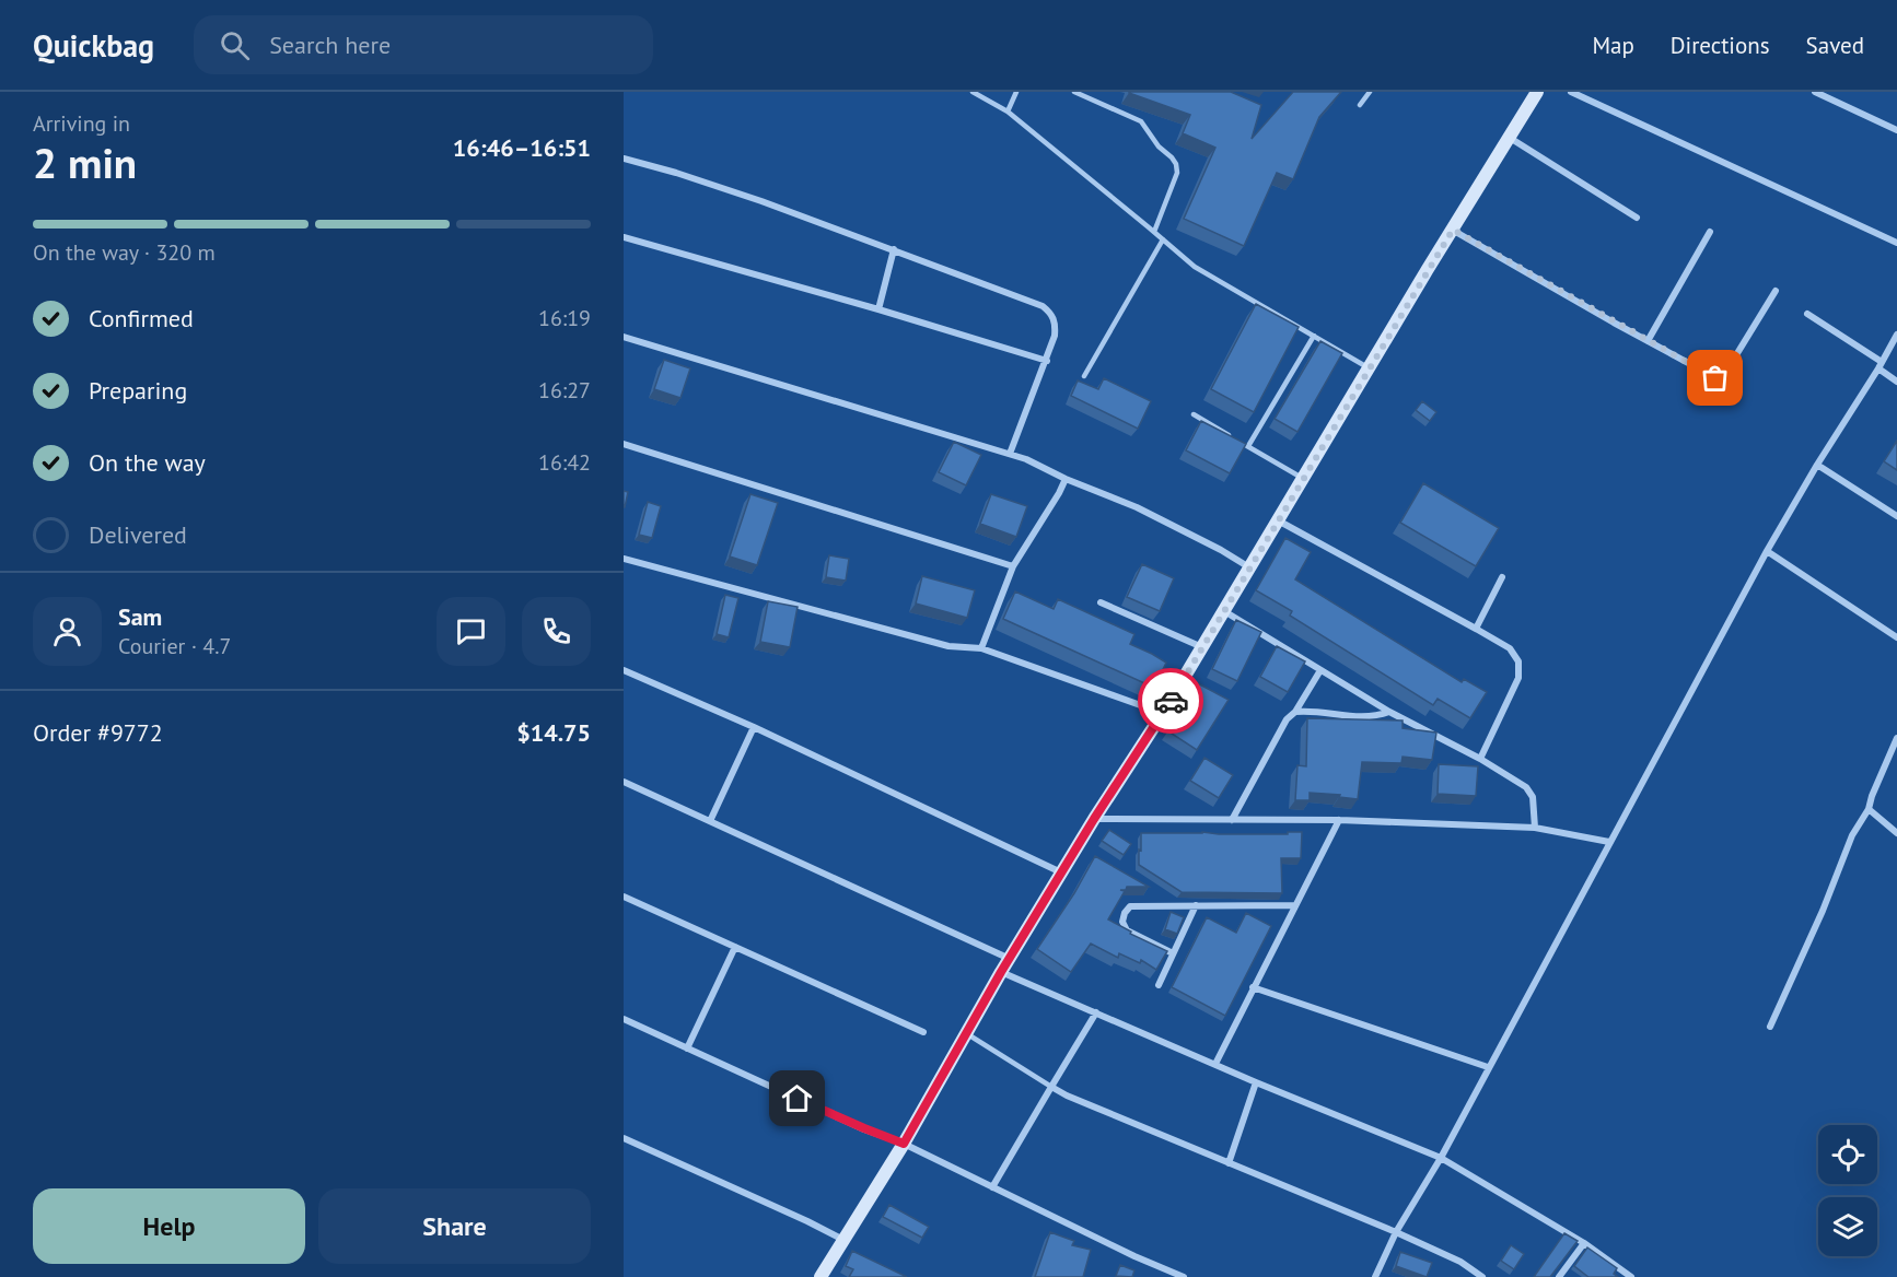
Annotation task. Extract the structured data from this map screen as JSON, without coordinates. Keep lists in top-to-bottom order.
{
  "page": {
    "header": "Quickbag",
    "search": "Search here",
    "nav": ["Map", "Directions", "Saved"],
    "heading": ["2 min", "Arriving in", "16:46–16:51"],
    "panel": [
      "Sam",
      "Courier · 4.7",
      "Order #9772",
      "$14.75"
    ],
    "bar": "On the way · 320 m",
    "list": [
      ["Confirmed", "16:19"],
      ["Preparing", "16:27"],
      ["On the way", "16:42"],
      "Delivered"
    ],
    "buttons": ["Help", "Share"]
  }
}
